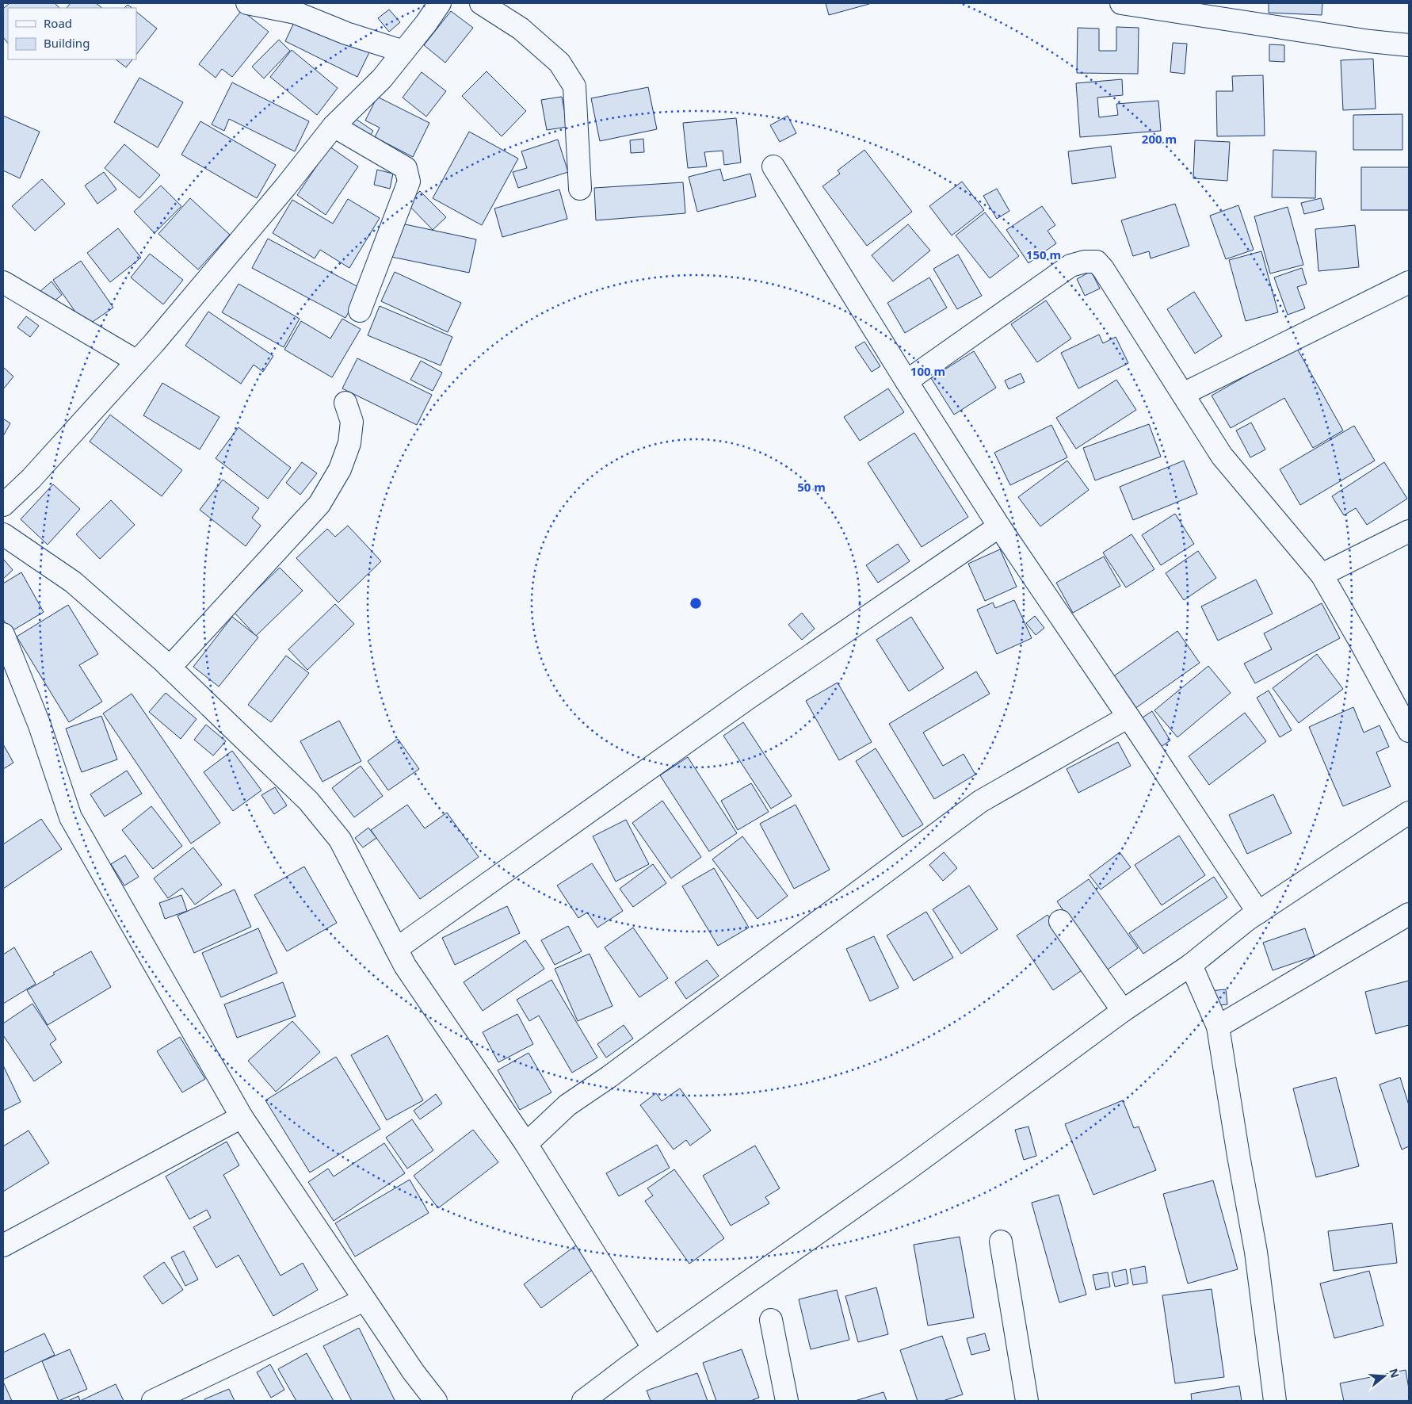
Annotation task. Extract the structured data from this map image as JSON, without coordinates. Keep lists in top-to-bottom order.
{
  "legend": ["Road", "Building"],
  "north": "right",
  "rings": [
    "200 m",
    "150 m",
    "100 m",
    "50 m"
  ]
}
